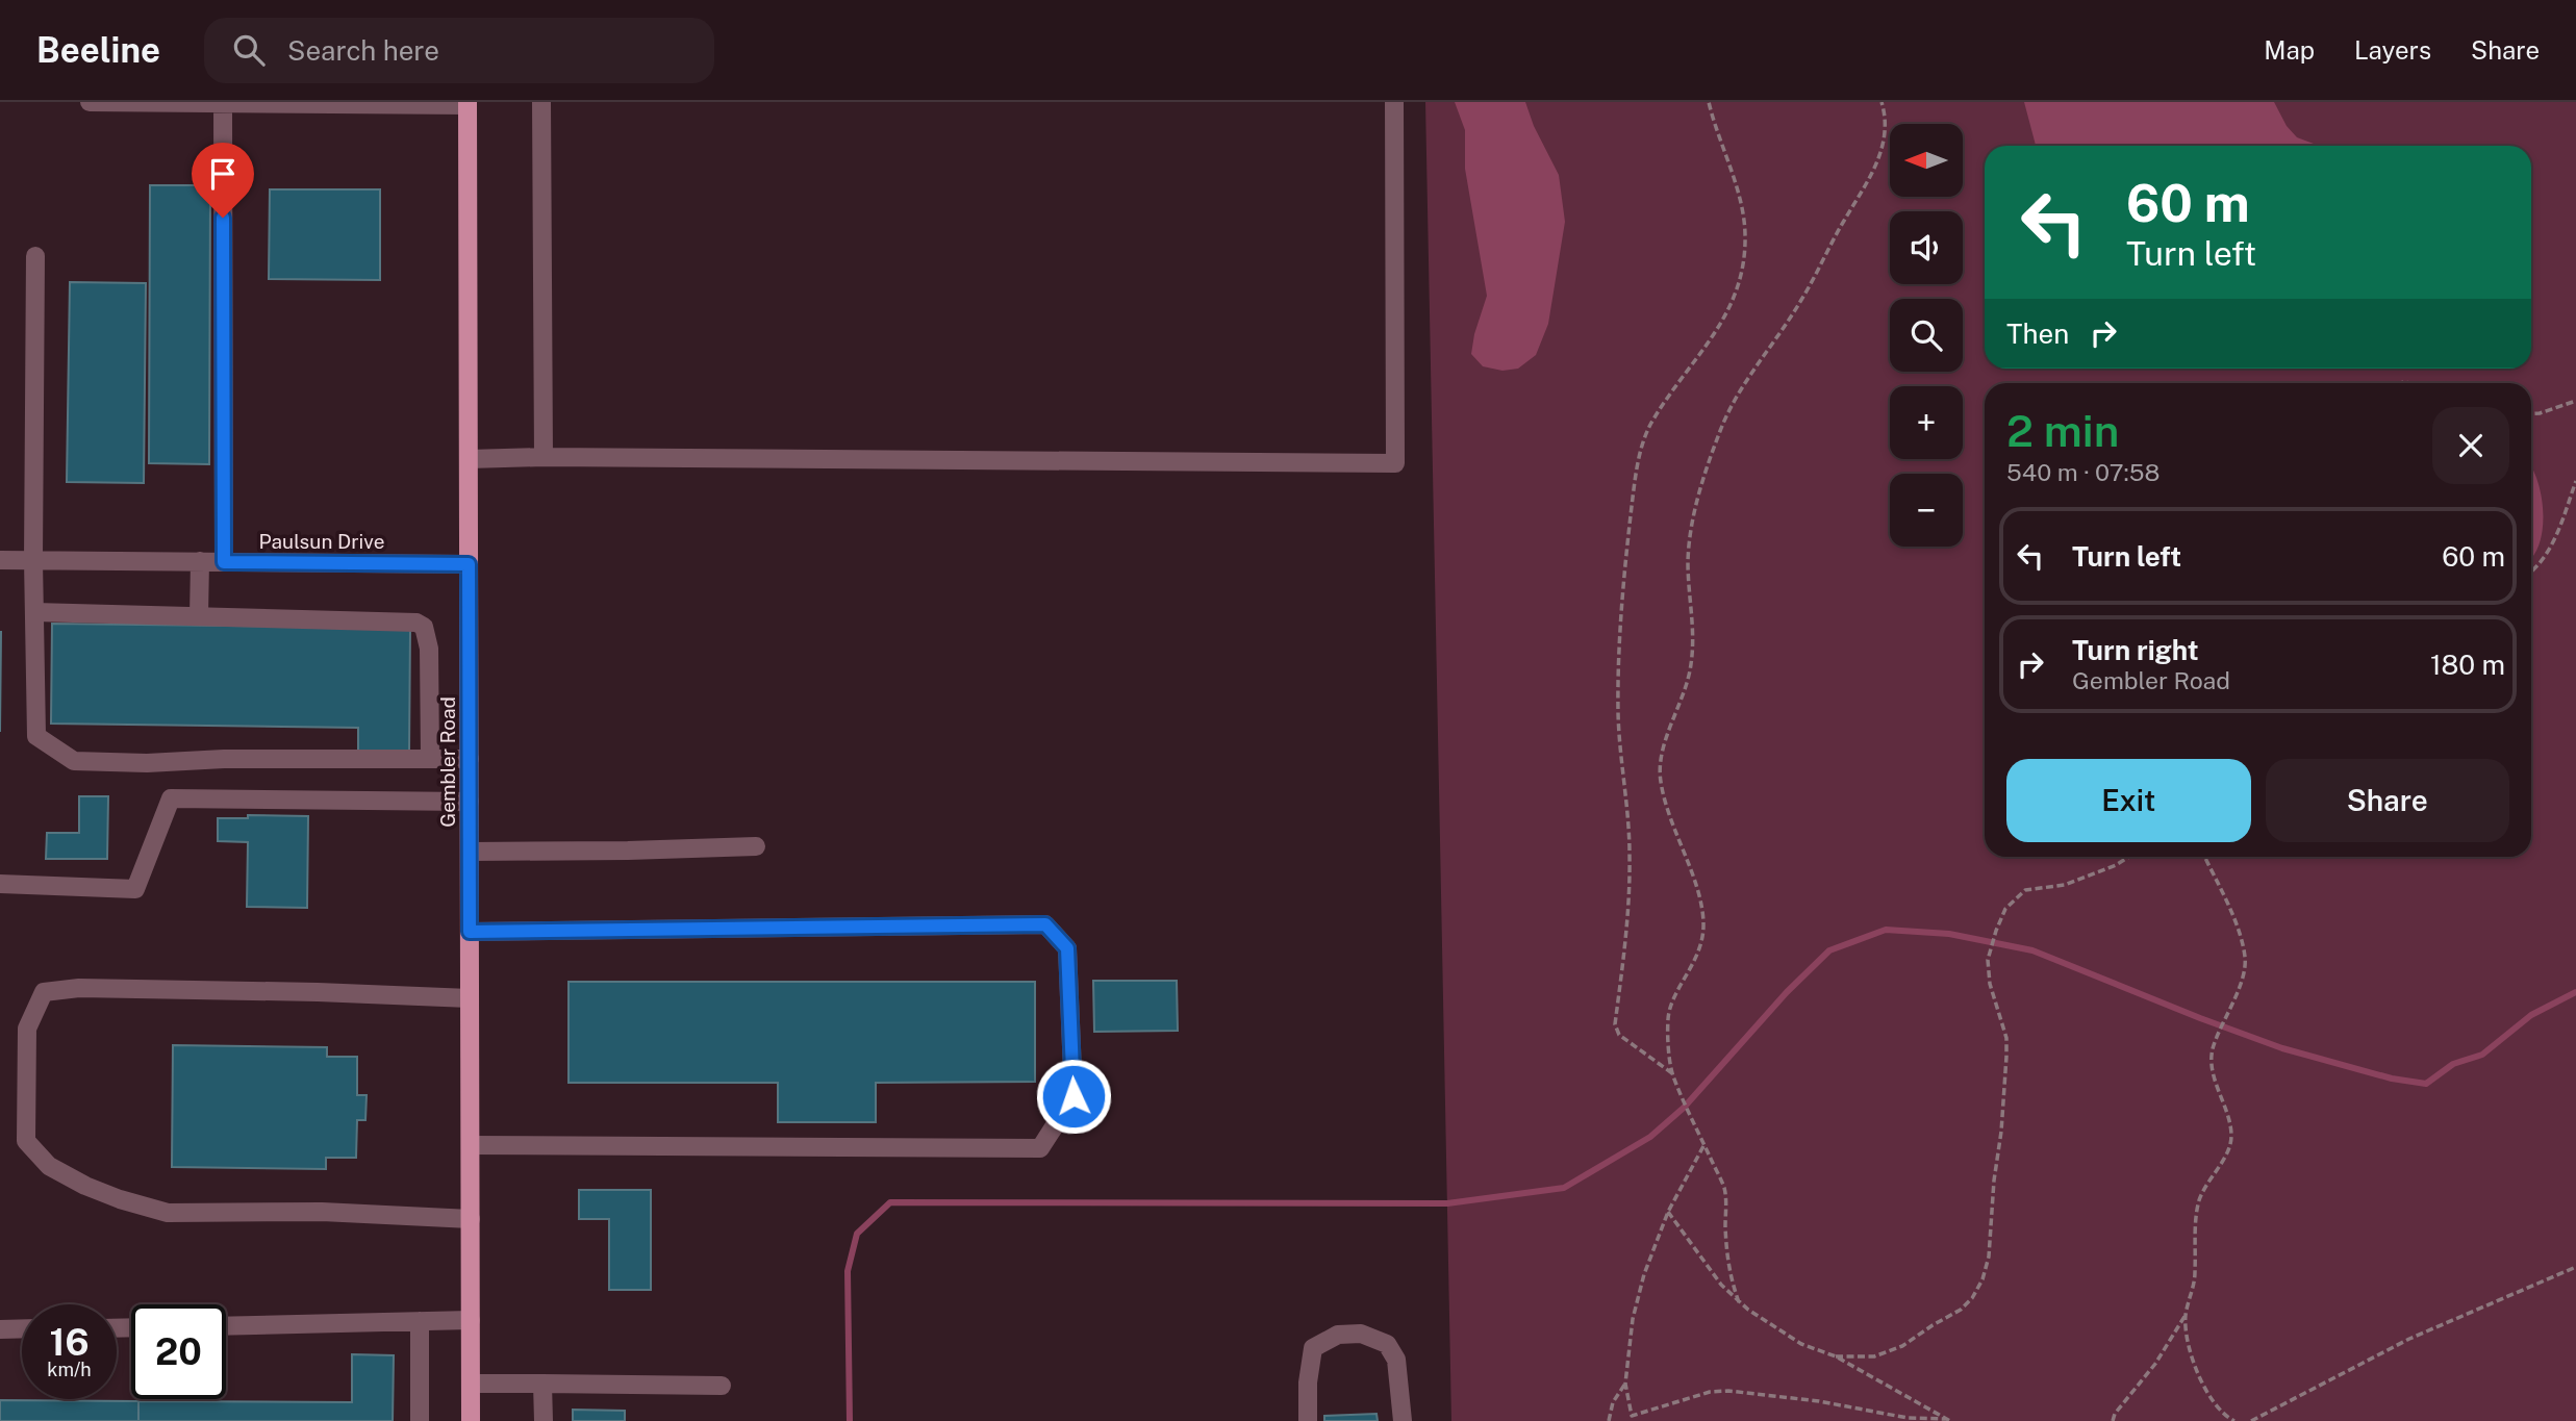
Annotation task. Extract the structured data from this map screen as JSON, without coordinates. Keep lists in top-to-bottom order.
{
  "streets": {
    "main road": ["Gembler Road"],
    "street": ["Paulsun Drive"]
  },
  "crossings": [
    ["Paulsun Drive", "Gembler Road"]
  ],
  "north": "left",
  "page": {
    "header": "Beeline",
    "search": "Search here",
    "nav": ["Map", "Layers", "Share"],
    "map_buttons": ["+", "−"],
    "turn": ["60 m", "Turn left"],
    "then": "Then",
    "heading": ["2 min", "540 m · 07:58"],
    "list": [
      {
        "name": "Turn left",
        "value": "60 m"
      },
      {
        "name": "Turn right",
        "note": "Gembler Road",
        "value": "180 m"
      }
    ],
    "buttons": ["Exit", "Share"],
    "speed": "16 km/h",
    "limit": "20"
  }
}
